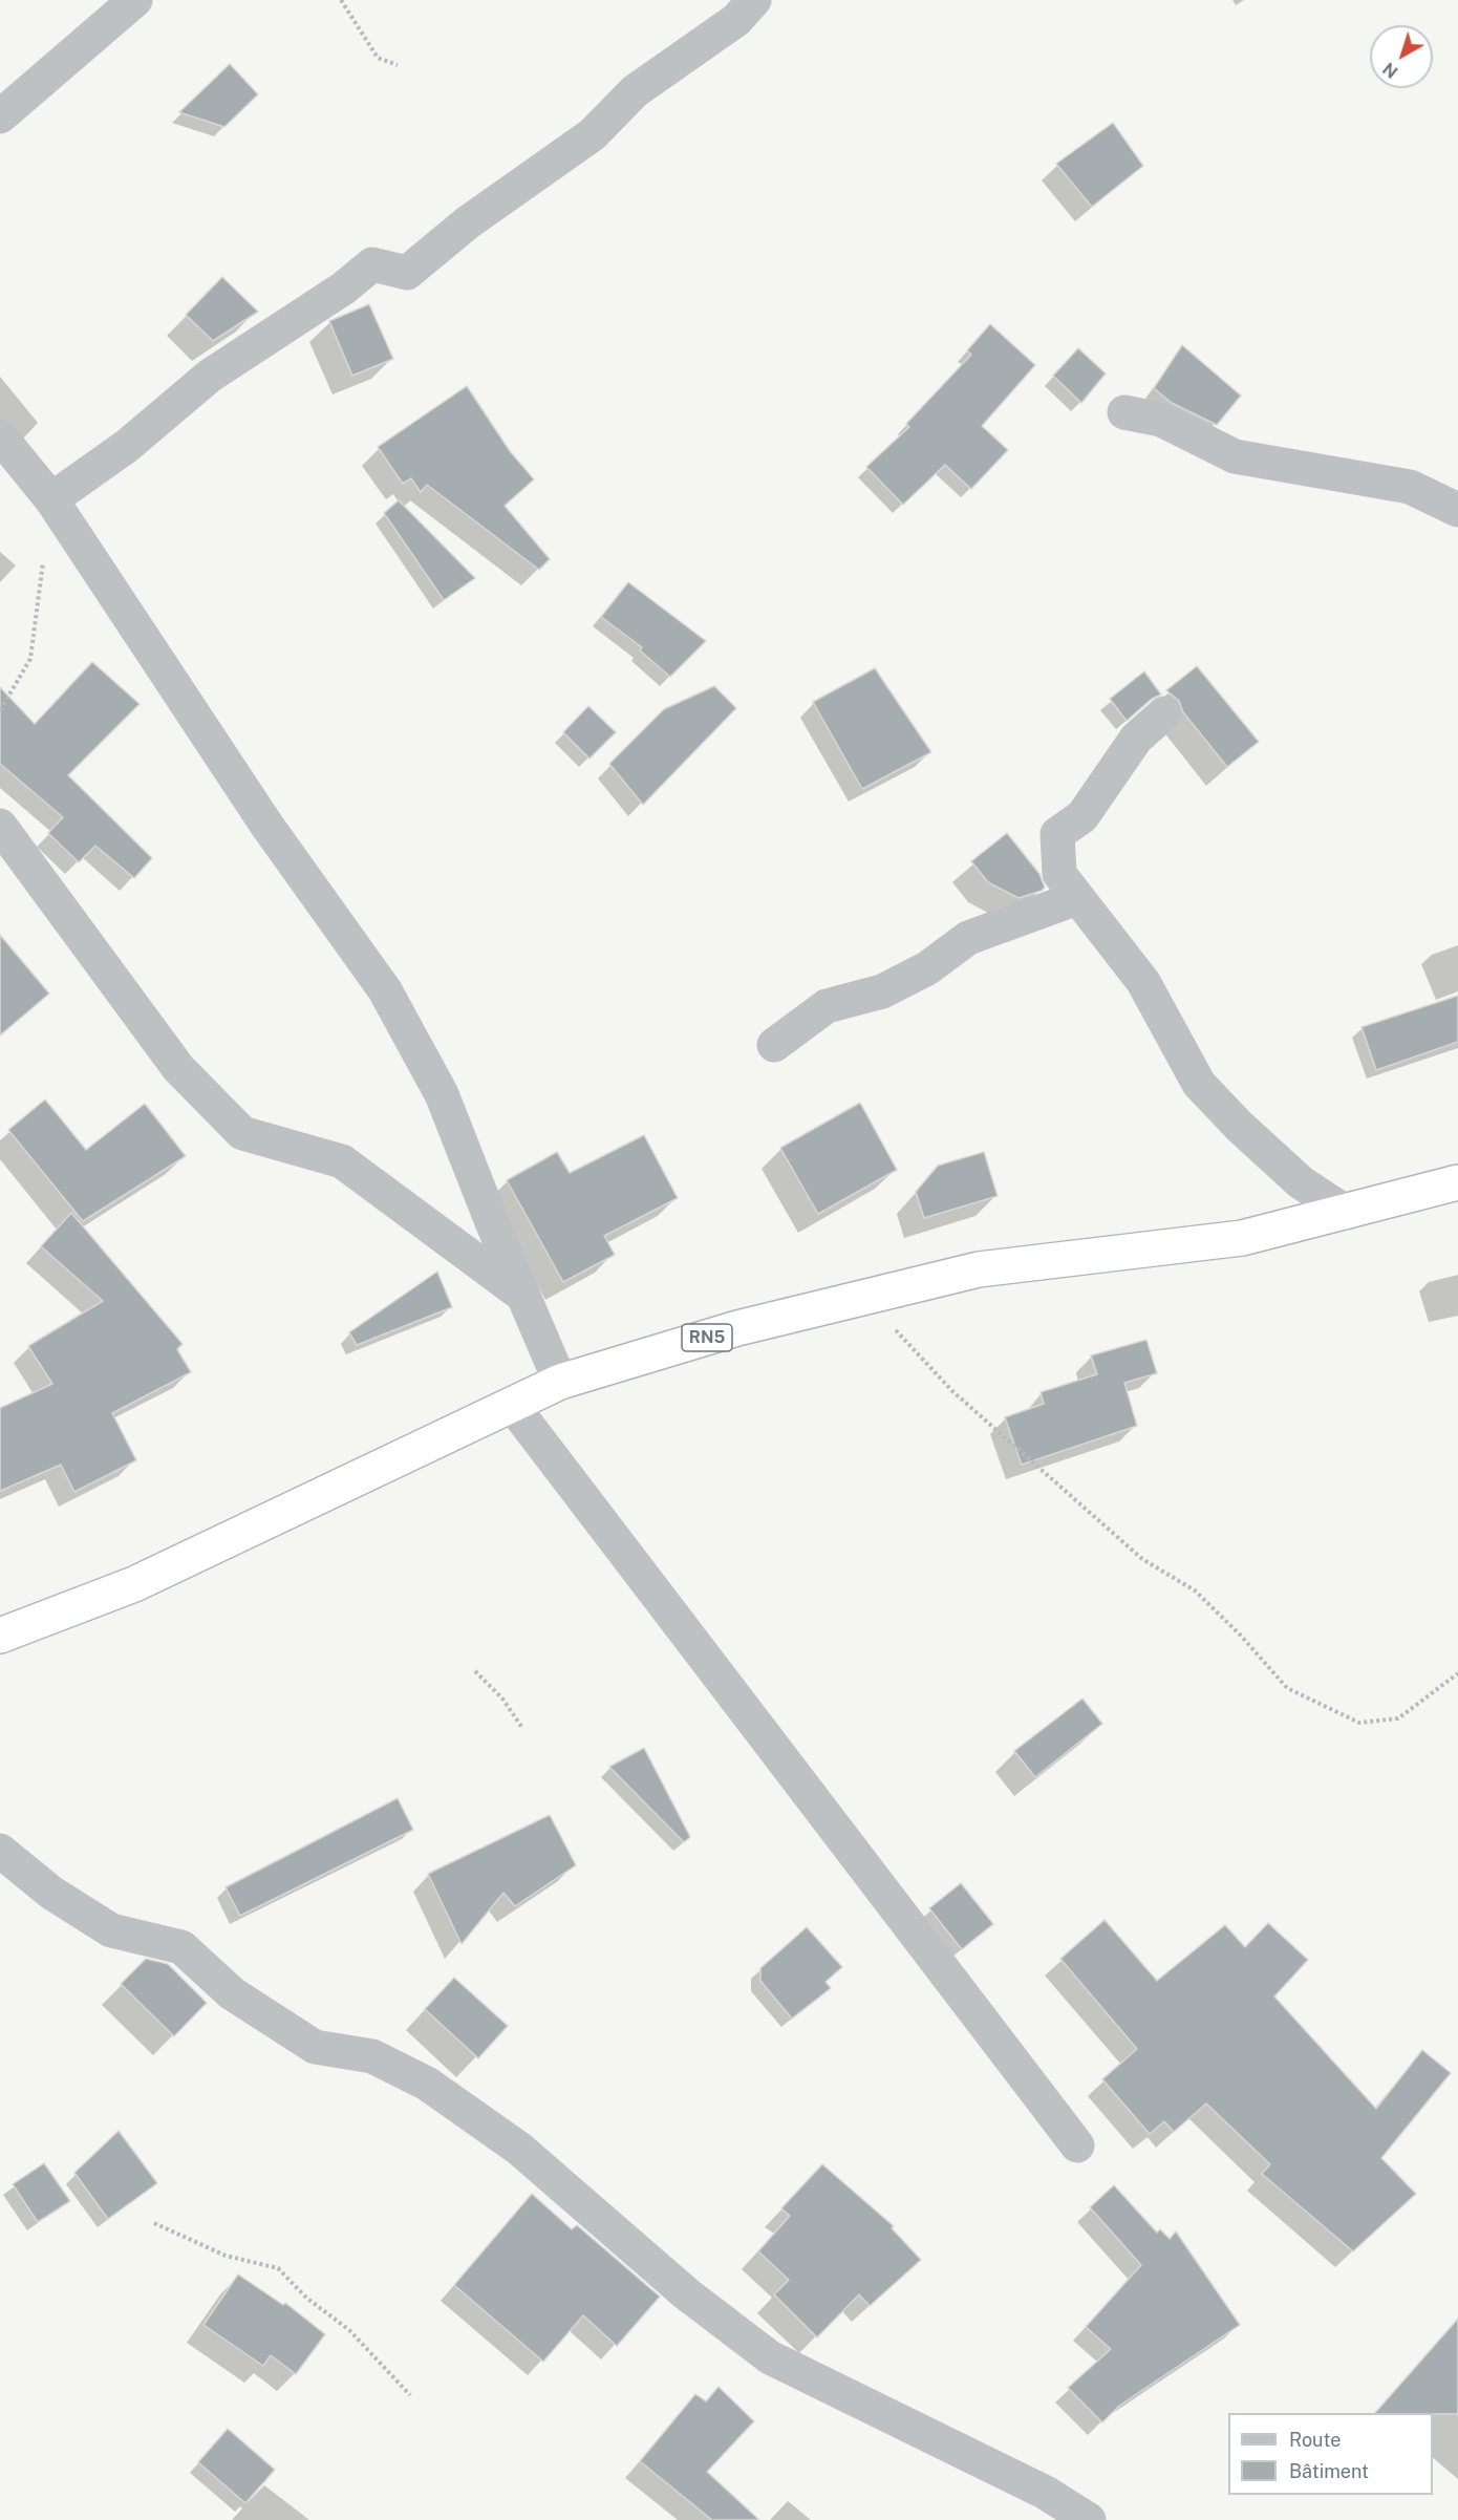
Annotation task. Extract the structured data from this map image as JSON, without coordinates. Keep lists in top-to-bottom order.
{
  "streets": {
    "highway": ["RN5"]
  },
  "legend": ["Route", "Bâtiment"],
  "north": "bottom left"
}
